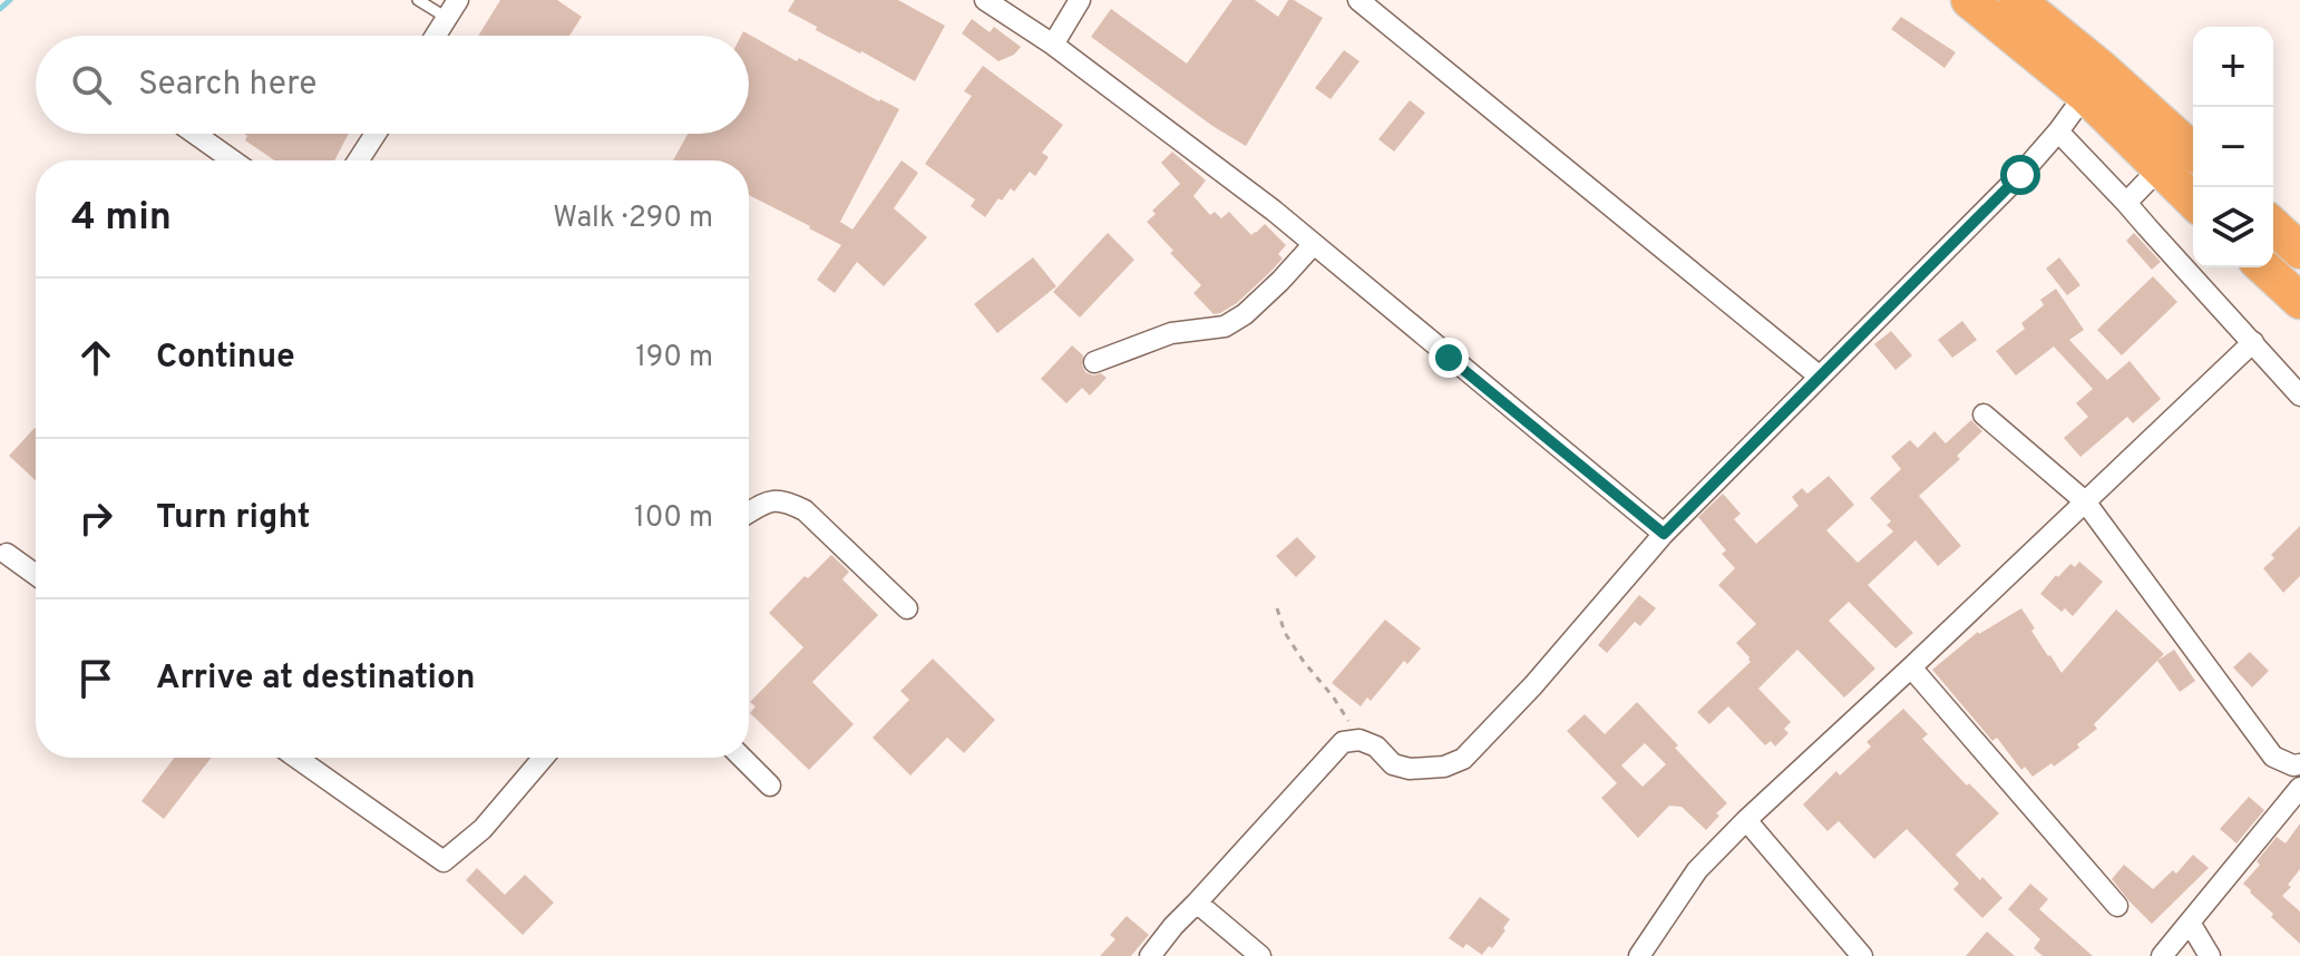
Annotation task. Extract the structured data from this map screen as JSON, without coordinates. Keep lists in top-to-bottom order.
{
  "page": {
    "map_buttons": ["+", "−"],
    "search": "Search here",
    "heading": ["4 min", "Walk · 290 m"],
    "list": [
      ["Continue", "190 m"],
      ["Turn right", "100 m"],
      "Arrive at destination"
    ]
  }
}
